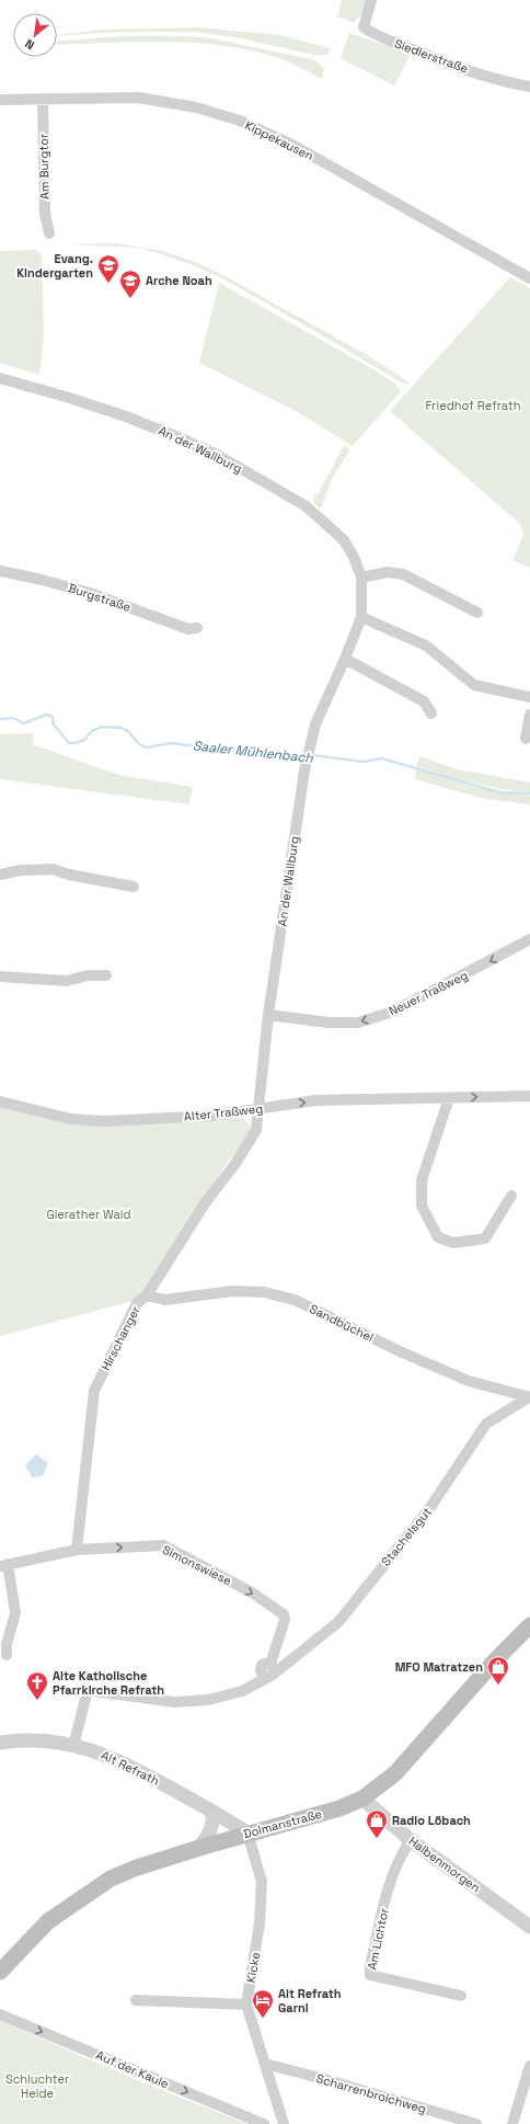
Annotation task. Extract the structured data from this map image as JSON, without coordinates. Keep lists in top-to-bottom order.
{
  "streets": {
    "main road": ["Dolmanstraße"],
    "street": [
      "Siedlerstraße",
      "Kippekausen",
      "Am Burgtor",
      "An der Wallburg",
      "Burgstraße",
      "Neuer Traßweg",
      "Alter Traßweg",
      "Sandbüchel",
      "Hirschanger",
      "Stachelsgut",
      "Simonswiese",
      "Alt Refrath",
      "Halbenmorgen",
      "Am Lichtor",
      "Kicke",
      "Auf der Kaule",
      "Scharrenbroichweg"
    ]
  },
  "crossings": [
    ["Kippekausen", "Am Burgtor"],
    ["An der Wallburg", "Neuer Traßweg"],
    ["An der Wallburg", "Alter Traßweg"],
    ["An der Wallburg", "Hirschanger"],
    ["Alter Traßweg", "Hirschanger"],
    ["Sandbüchel", "Hirschanger"],
    ["Sandbüchel", "Stachelsgut"],
    ["Hirschanger", "Simonswiese"],
    ["Stachelsgut", "Simonswiese"],
    ["Stachelsgut", "Alt Refrath"],
    ["Alt Refrath", "Dolmanstraße"],
    ["Alt Refrath", "Kicke"],
    ["Dolmanstraße", "Halbenmorgen"],
    ["Dolmanstraße", "Kicke"],
    ["Halbenmorgen", "Am Lichtor"],
    ["Kicke", "Scharrenbroichweg"]
  ],
  "one_way": ["Neuer Traßweg", "Alter Traßweg", "Simonswiese"],
  "water": ["Saaler Mühlenbach"],
  "parks": ["Friedhof Refrath", "Gierather Wald", "Schluchter Heide"],
  "places": {
    "school or university": ["Evang. Kindergarten", "Arche Noah"],
    "shop": ["MFO Matratzen", "Radio Löbach"],
    "church": ["Alte Katholische Pfarrkirche Refrath"],
    "hotel": ["Alt Refrath Garni"]
  },
  "north": "bottom left"
}
